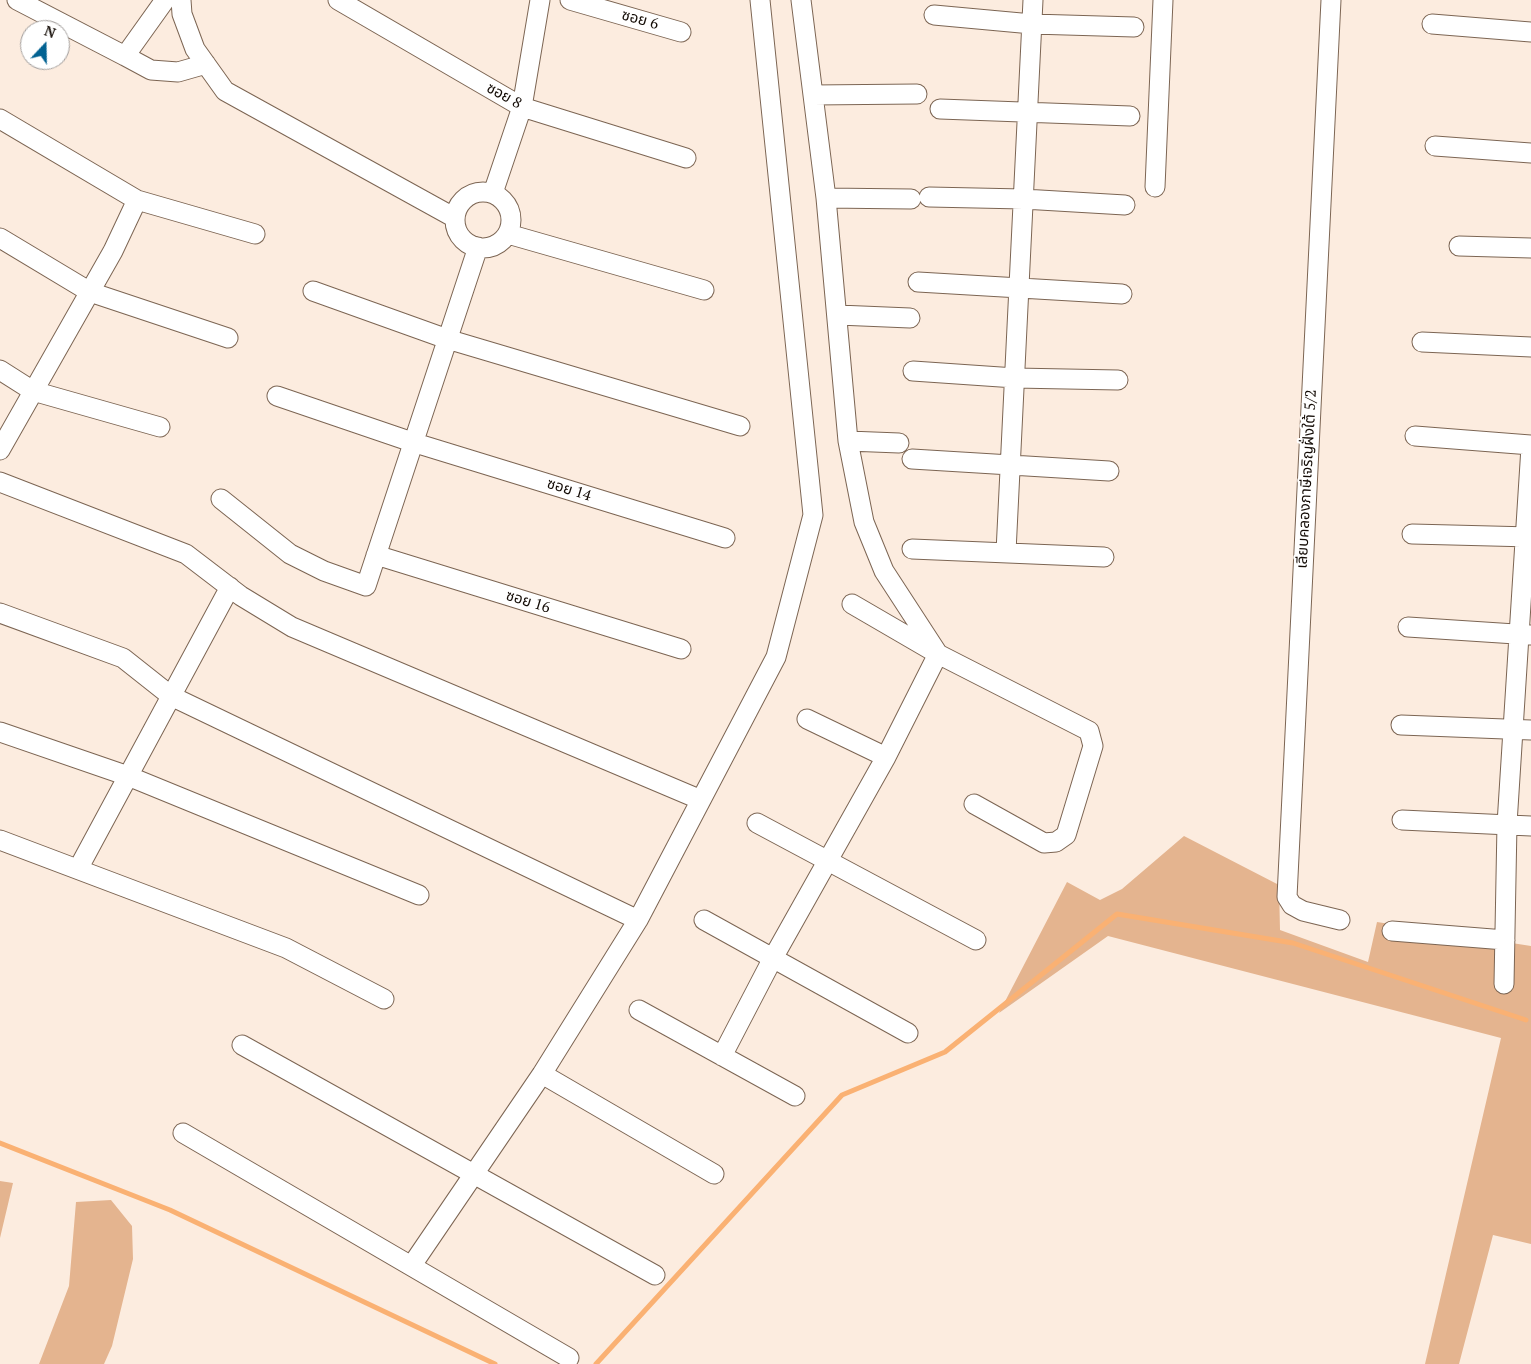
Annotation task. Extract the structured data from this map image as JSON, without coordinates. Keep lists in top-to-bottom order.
{
  "streets": {
    "street": [
      "ซอย 6",
      "ซอย 8",
      "เลียบคลองภาษีเจริญฝั่งใต้ 5/2",
      "ซอย 14",
      "ซอย 16"
    ]
  },
  "north": "top"
}
